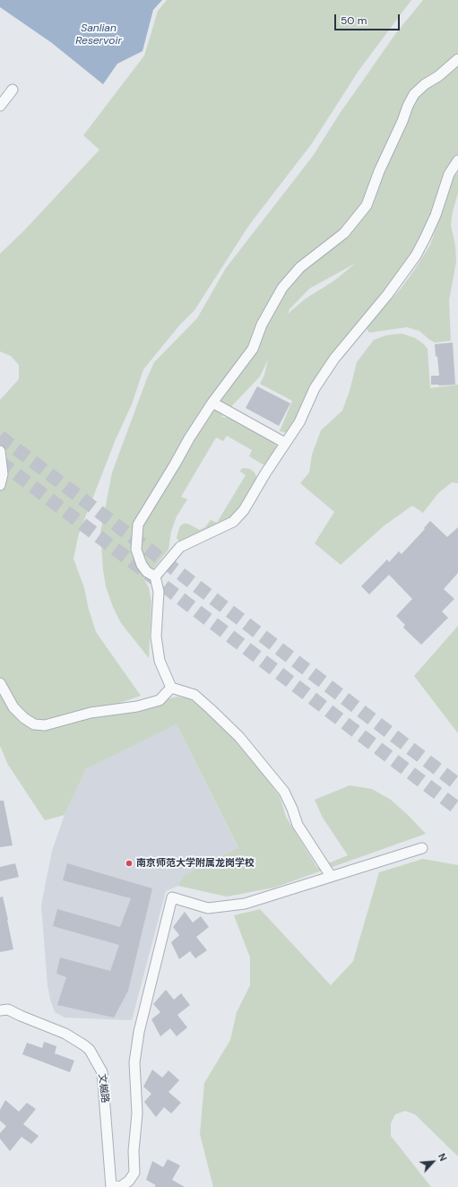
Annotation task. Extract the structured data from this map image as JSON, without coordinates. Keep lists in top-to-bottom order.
{
  "streets": {
    "street": ["文樾路"]
  },
  "water": ["Sanlian Reservoir"],
  "places": ["南京师范大学附属龙岗学校"],
  "scale_bar": "50 m",
  "north": "top right"
}
